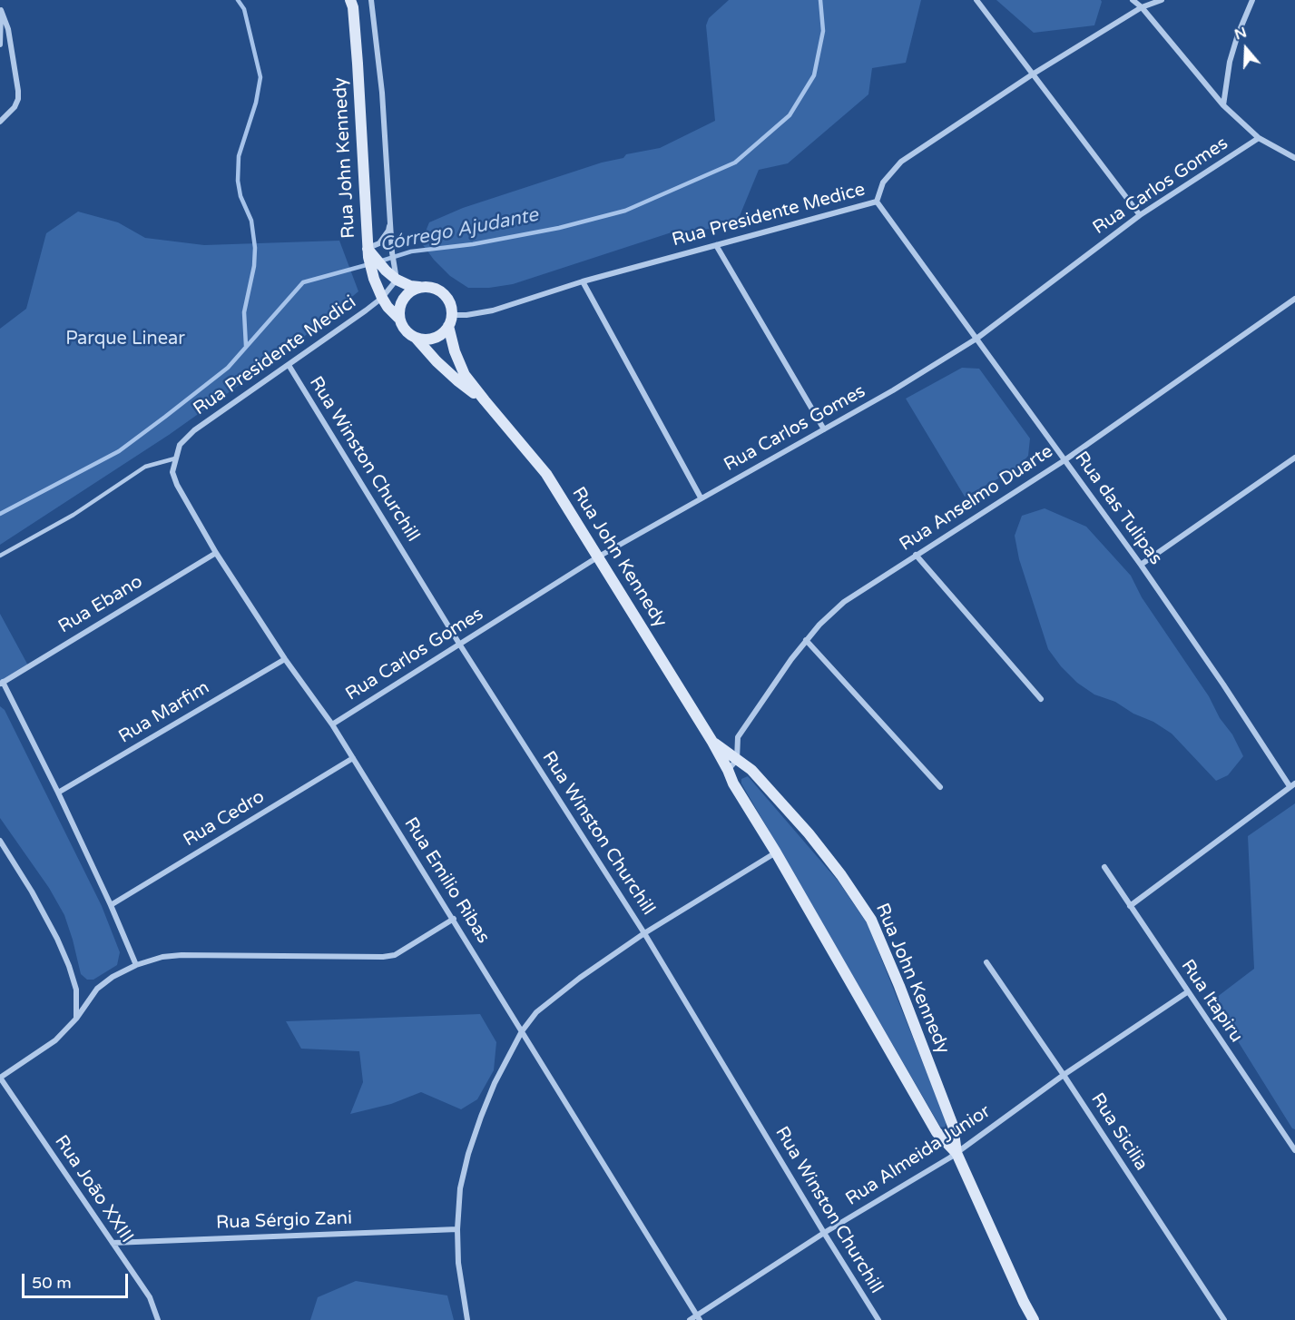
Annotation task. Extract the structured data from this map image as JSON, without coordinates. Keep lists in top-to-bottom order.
{
  "streets": {
    "street": [
      "Rua John Kennedy",
      "Rua Carlos Gomes",
      "Rua Presidente Medice",
      "Rua Presidente Medici",
      "Rua Winston Churchill",
      "Rua Anselmo Duarte",
      "Rua das Tulipas",
      "Rua Ebano",
      "Rua Marfim",
      "Rua Cedro",
      "Rua Emilio Ribas",
      "Rua Itapiru",
      "Rua Sicilia",
      "Rua Almeida Junior",
      "Rua João XXIII",
      "Rua Sérgio Zani"
    ]
  },
  "crossings": [
    ["Rua John Kennedy", "Rua Carlos Gomes"],
    ["Rua John Kennedy", "Rua Presidente Medice"],
    ["Rua John Kennedy", "Rua Presidente Medici"],
    ["Rua John Kennedy", "Rua Anselmo Duarte"],
    ["Rua John Kennedy", "Rua Almeida Junior"],
    ["Rua Carlos Gomes", "Rua Winston Churchill"],
    ["Rua Carlos Gomes", "Rua das Tulipas"],
    ["Rua Carlos Gomes", "Rua Emilio Ribas"],
    ["Rua Presidente Medice", "Rua das Tulipas"],
    ["Rua Presidente Medici", "Rua Winston Churchill"],
    ["Rua Presidente Medici", "Rua Emilio Ribas"],
    ["Rua Winston Churchill", "Rua Almeida Junior"],
    ["Rua Anselmo Duarte", "Rua das Tulipas"],
    ["Rua Ebano", "Rua Emilio Ribas"],
    ["Rua Marfim", "Rua Emilio Ribas"],
    ["Rua Cedro", "Rua Emilio Ribas"],
    ["Rua Emilio Ribas", "Rua Almeida Junior"],
    ["Rua Itapiru", "Rua Almeida Junior"],
    ["Rua Sicilia", "Rua Almeida Junior"],
    ["Rua João XXIII", "Rua Sérgio Zani"]
  ],
  "water": ["Córrego Ajudante"],
  "parks": ["Parque Linear"],
  "scale_bar": "50 m",
  "north": "top"
}
